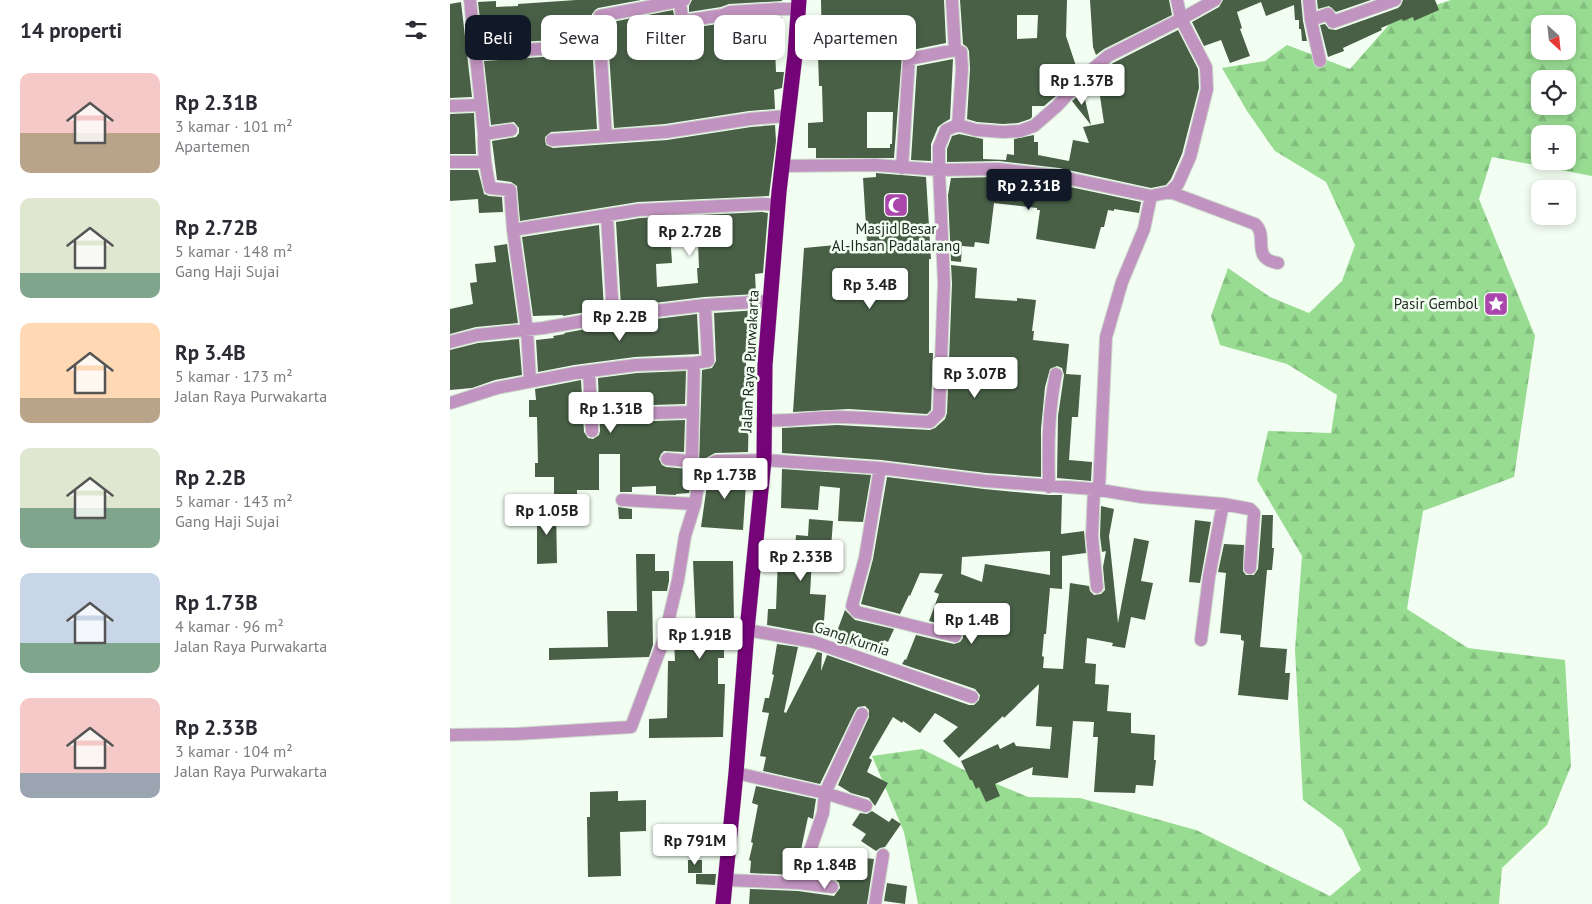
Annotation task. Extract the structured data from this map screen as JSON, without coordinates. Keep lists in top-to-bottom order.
{
  "streets": {
    "highway": ["Jalan Raya Purwakarta"],
    "street": ["Gang Kurnia"]
  },
  "crossings": [
    ["Jalan Raya Purwakarta", "Gang Kurnia"]
  ],
  "places": {
    "mosque": ["Masjid Besar Al-Ihsan Padalarang"],
    "place": ["Pasir Gembol"]
  },
  "north": "bottom right",
  "page": {
    "heading": "14 properti",
    "map_buttons": ["+", "−"],
    "chip": [
      "Beli",
      "Sewa",
      "Filter",
      "Baru",
      "Apartemen"
    ],
    "list": [
      {
        "name": "Rp 2.31B",
        "note": "3 kamar · 101 m² · Apartemen"
      },
      {
        "name": "Rp 2.72B",
        "note": "5 kamar · 148 m² · Gang Haji Sujai"
      },
      {
        "name": "Rp 3.4B",
        "note": "5 kamar · 173 m² · Jalan Raya Purwakarta"
      },
      {
        "name": "Rp 2.2B",
        "note": "5 kamar · 143 m² · Gang Haji Sujai"
      },
      {
        "name": "Rp 1.73B",
        "note": "4 kamar · 96 m² · Jalan Raya Purwakarta"
      },
      {
        "name": "Rp 2.33B",
        "note": "3 kamar · 104 m² · Jalan Raya Purwakarta"
      }
    ],
    "price": [
      "Rp 1.37B",
      "Rp 2.31B",
      "Rp 2.72B",
      "Rp 3.4B",
      "Rp 2.2B",
      "Rp 3.07B",
      "Rp 1.31B",
      "Rp 1.73B",
      "Rp 1.05B",
      "Rp 2.33B",
      "Rp 1.4B",
      "Rp 1.91B",
      "Rp 791M",
      "Rp 1.84B"
    ]
  }
}
